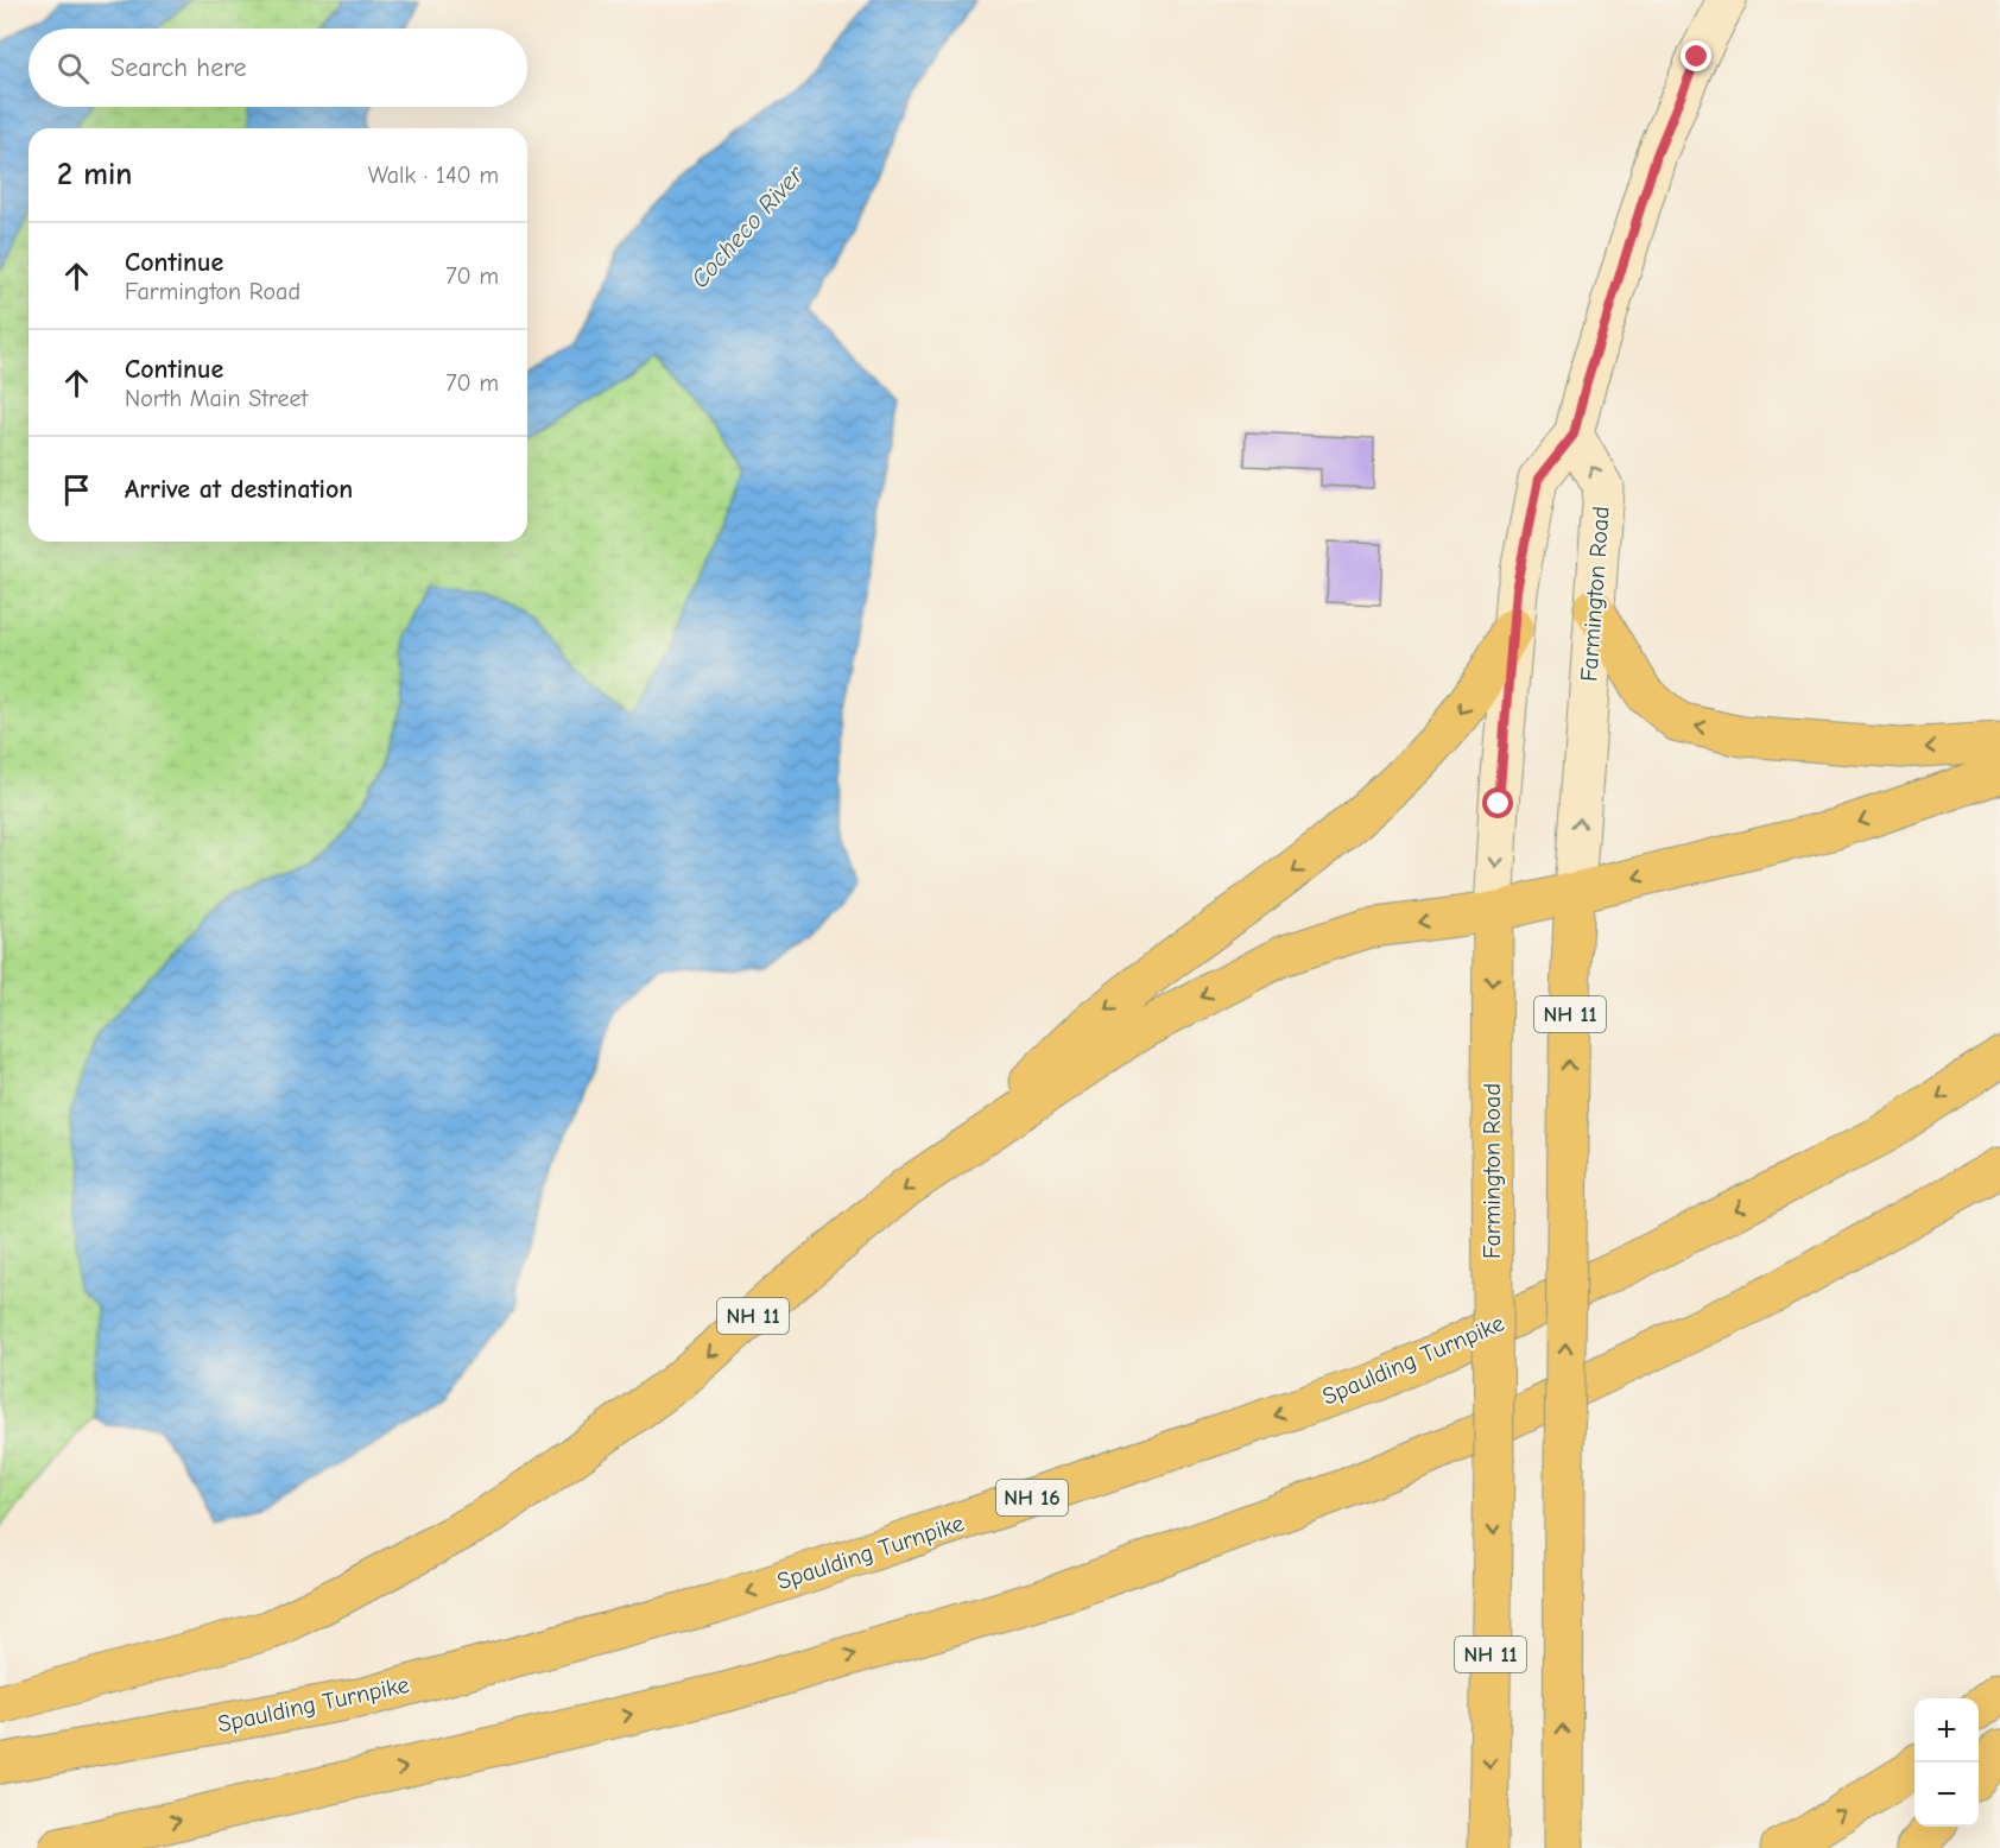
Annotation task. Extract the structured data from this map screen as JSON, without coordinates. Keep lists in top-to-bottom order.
{
  "streets": {
    "highway": [
      "Farmington Road",
      "NH 11",
      "Spaulding Turnpike",
      "NH 16"
    ]
  },
  "crossings": [
    ["Farmington Road", "NH 11"]
  ],
  "water": ["Cocheco River"],
  "page": {
    "search": "Search here",
    "heading": ["2 min", "Walk · 140 m"],
    "list": [
      ["Continue", "Farmington Road", "70 m"],
      ["Continue", "North Main Street", "70 m"],
      "Arrive at destination"
    ],
    "map_buttons": ["+", "−"]
  }
}
